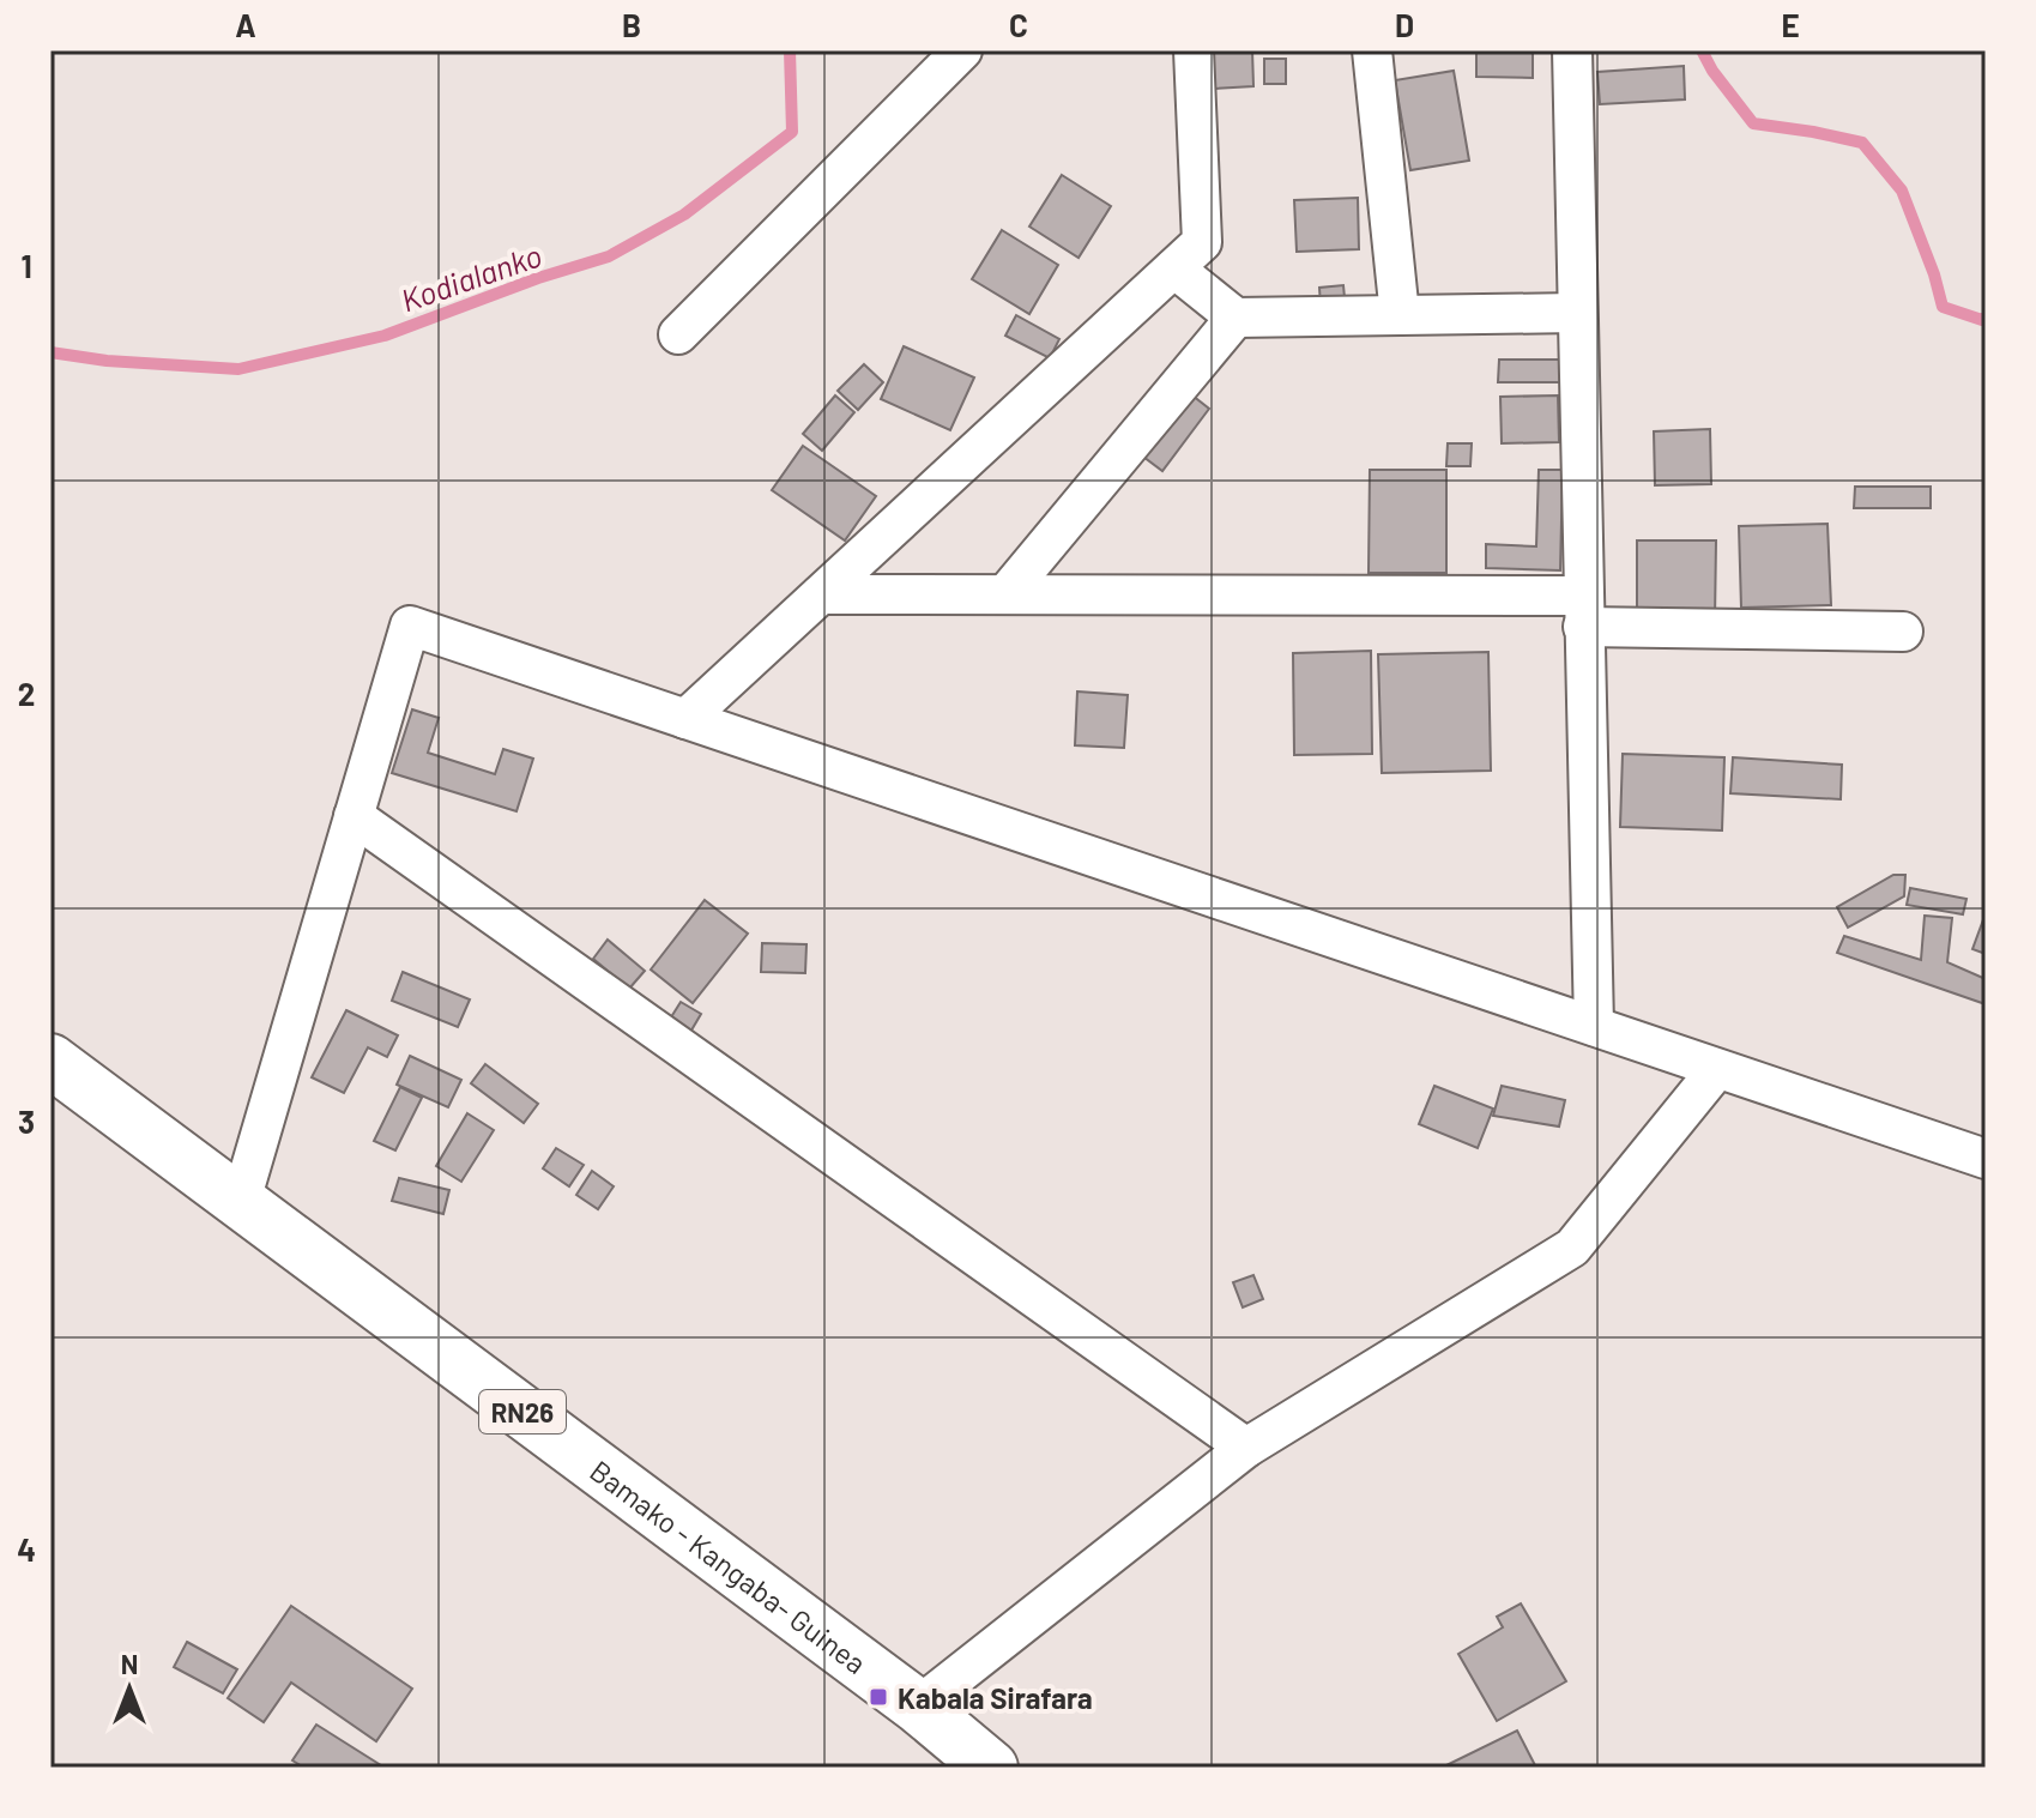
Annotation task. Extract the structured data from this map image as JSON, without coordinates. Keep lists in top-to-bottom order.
{
  "streets": {
    "main road": ["RN26", "Bamako - Kangaba- Guinea"]
  },
  "water": ["Kodialanko"],
  "places": {
    "transit": ["Kabala Sirafara"]
  },
  "north": "top",
  "grid": {
    "columns": [
      "A",
      "B",
      "C",
      "D",
      "E"
    ],
    "rows": [
      "1",
      "2",
      "3",
      "4"
    ]
  }
}
